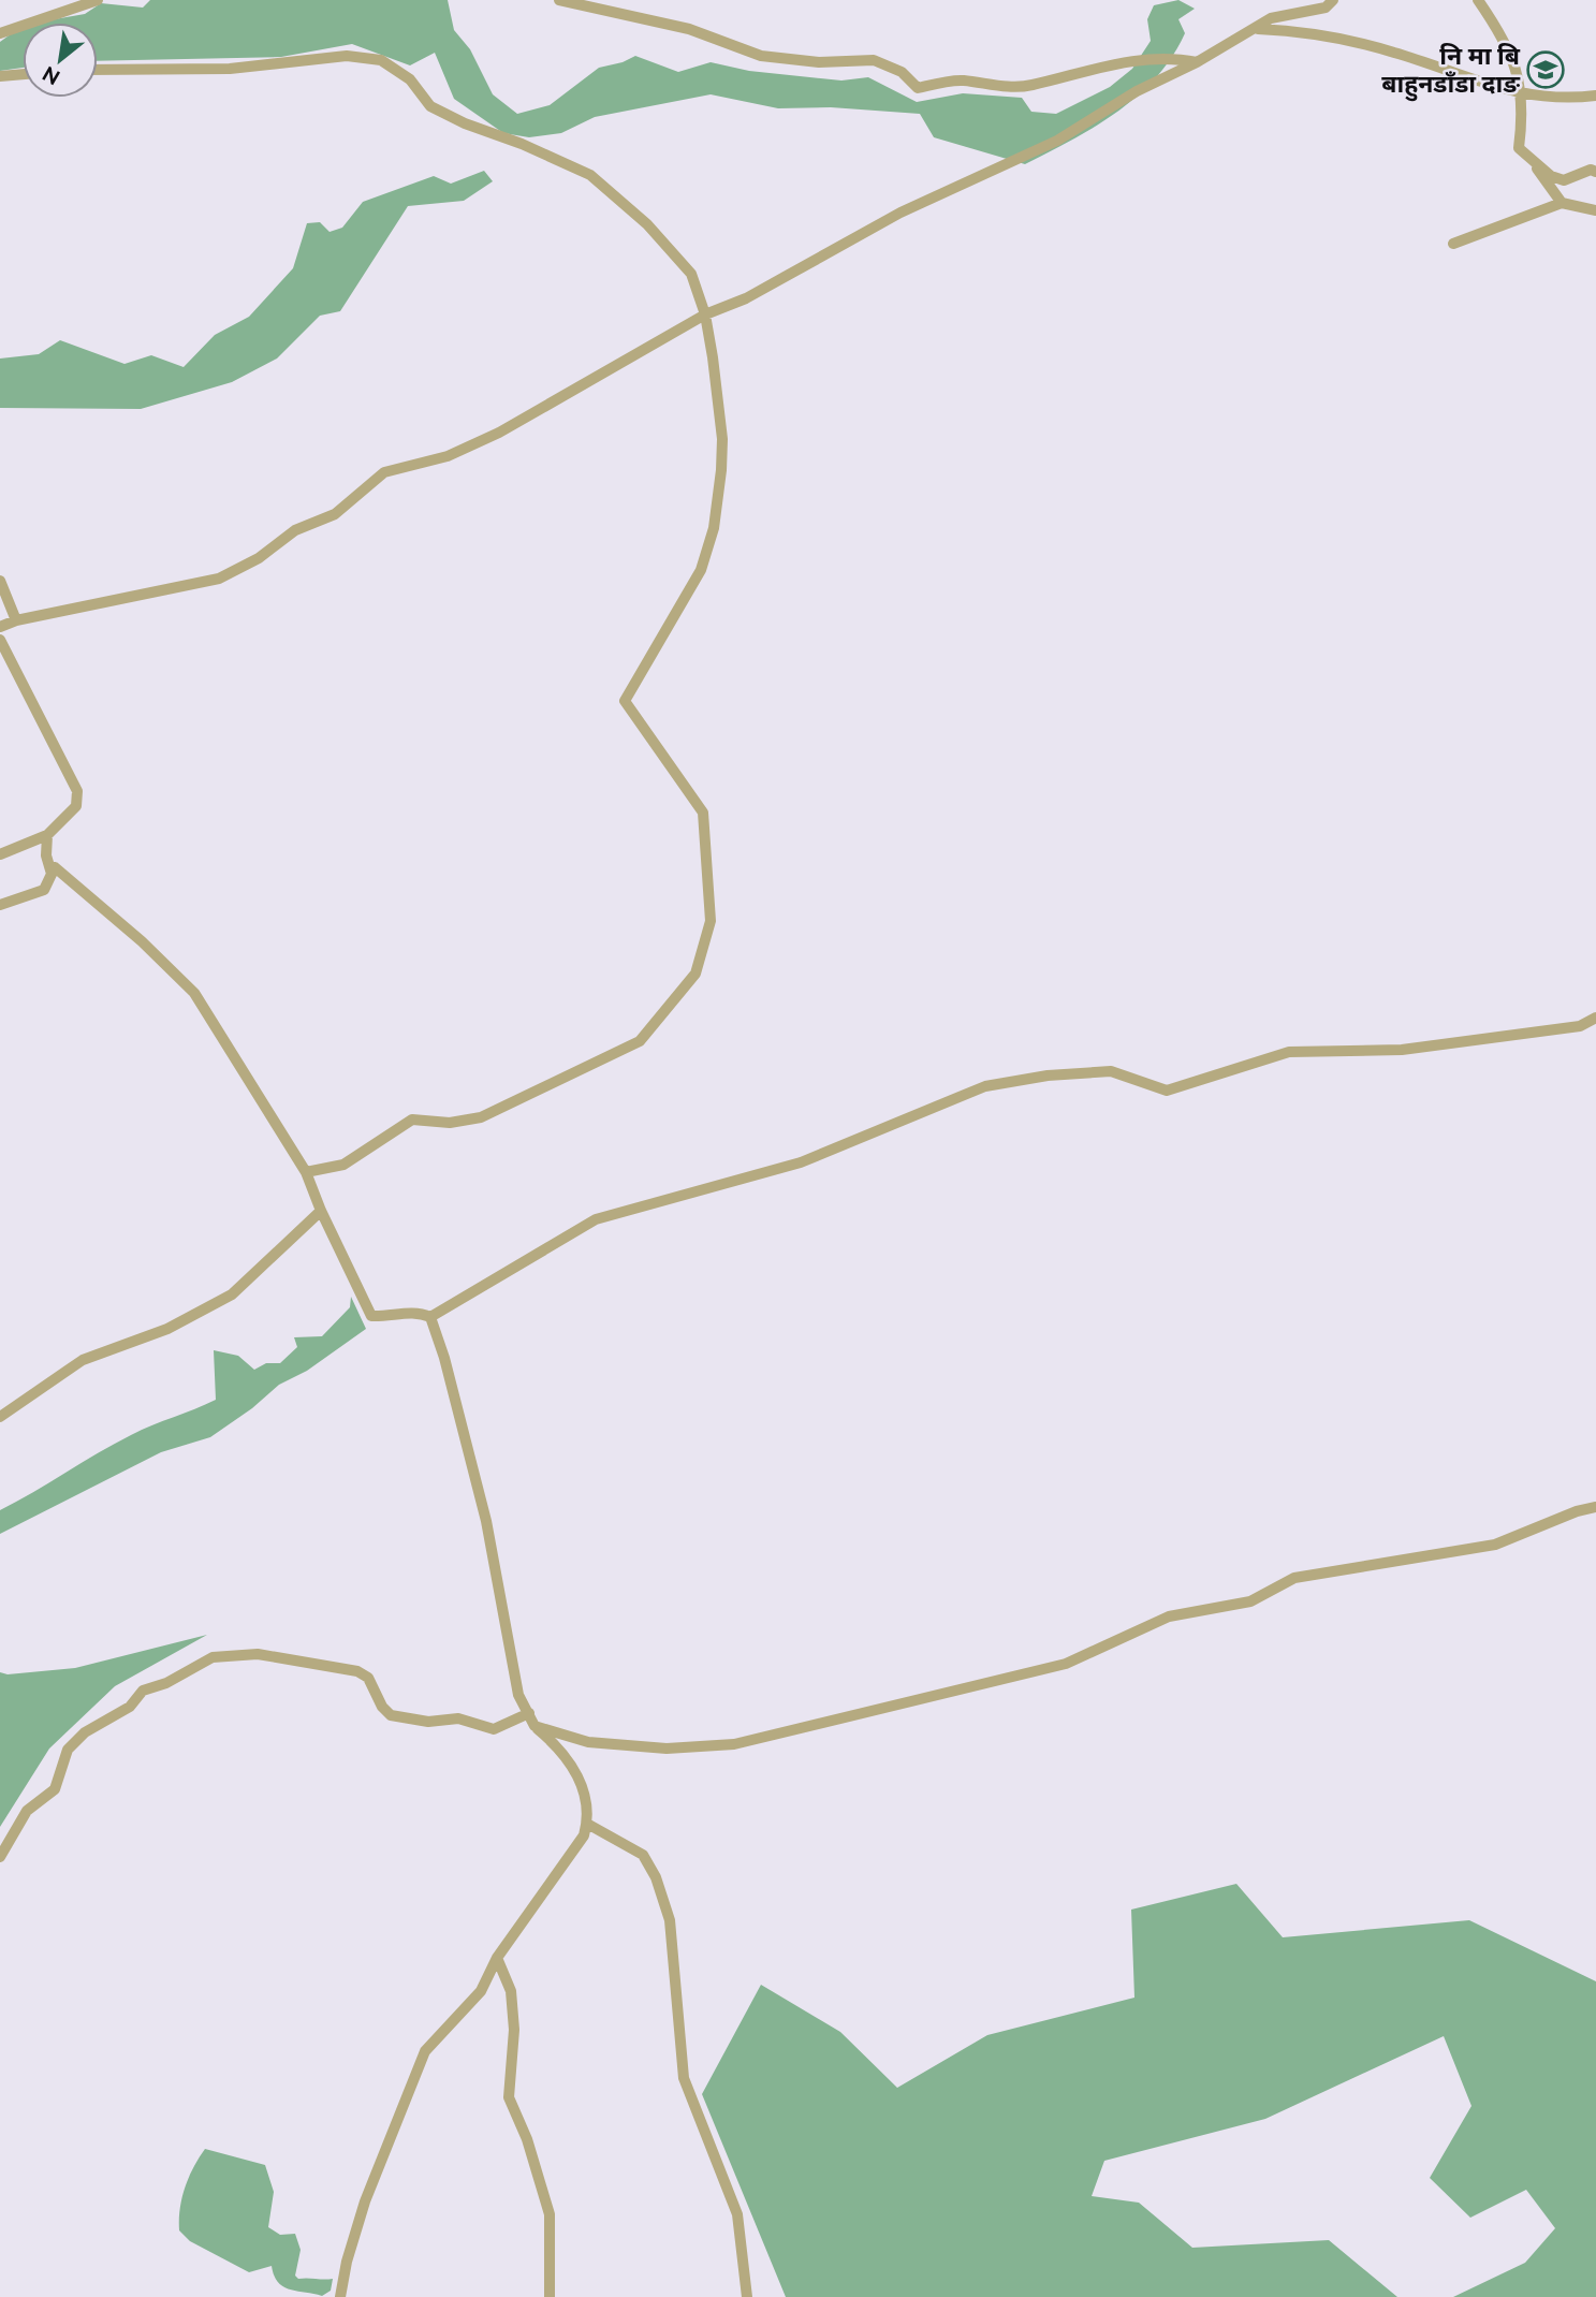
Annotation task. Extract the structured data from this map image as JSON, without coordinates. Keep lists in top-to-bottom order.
{
  "places": {
    "school or university": ["नि मा बि बाहुनडाँडा दाङ"]
  },
  "north": "bottom left"
}
